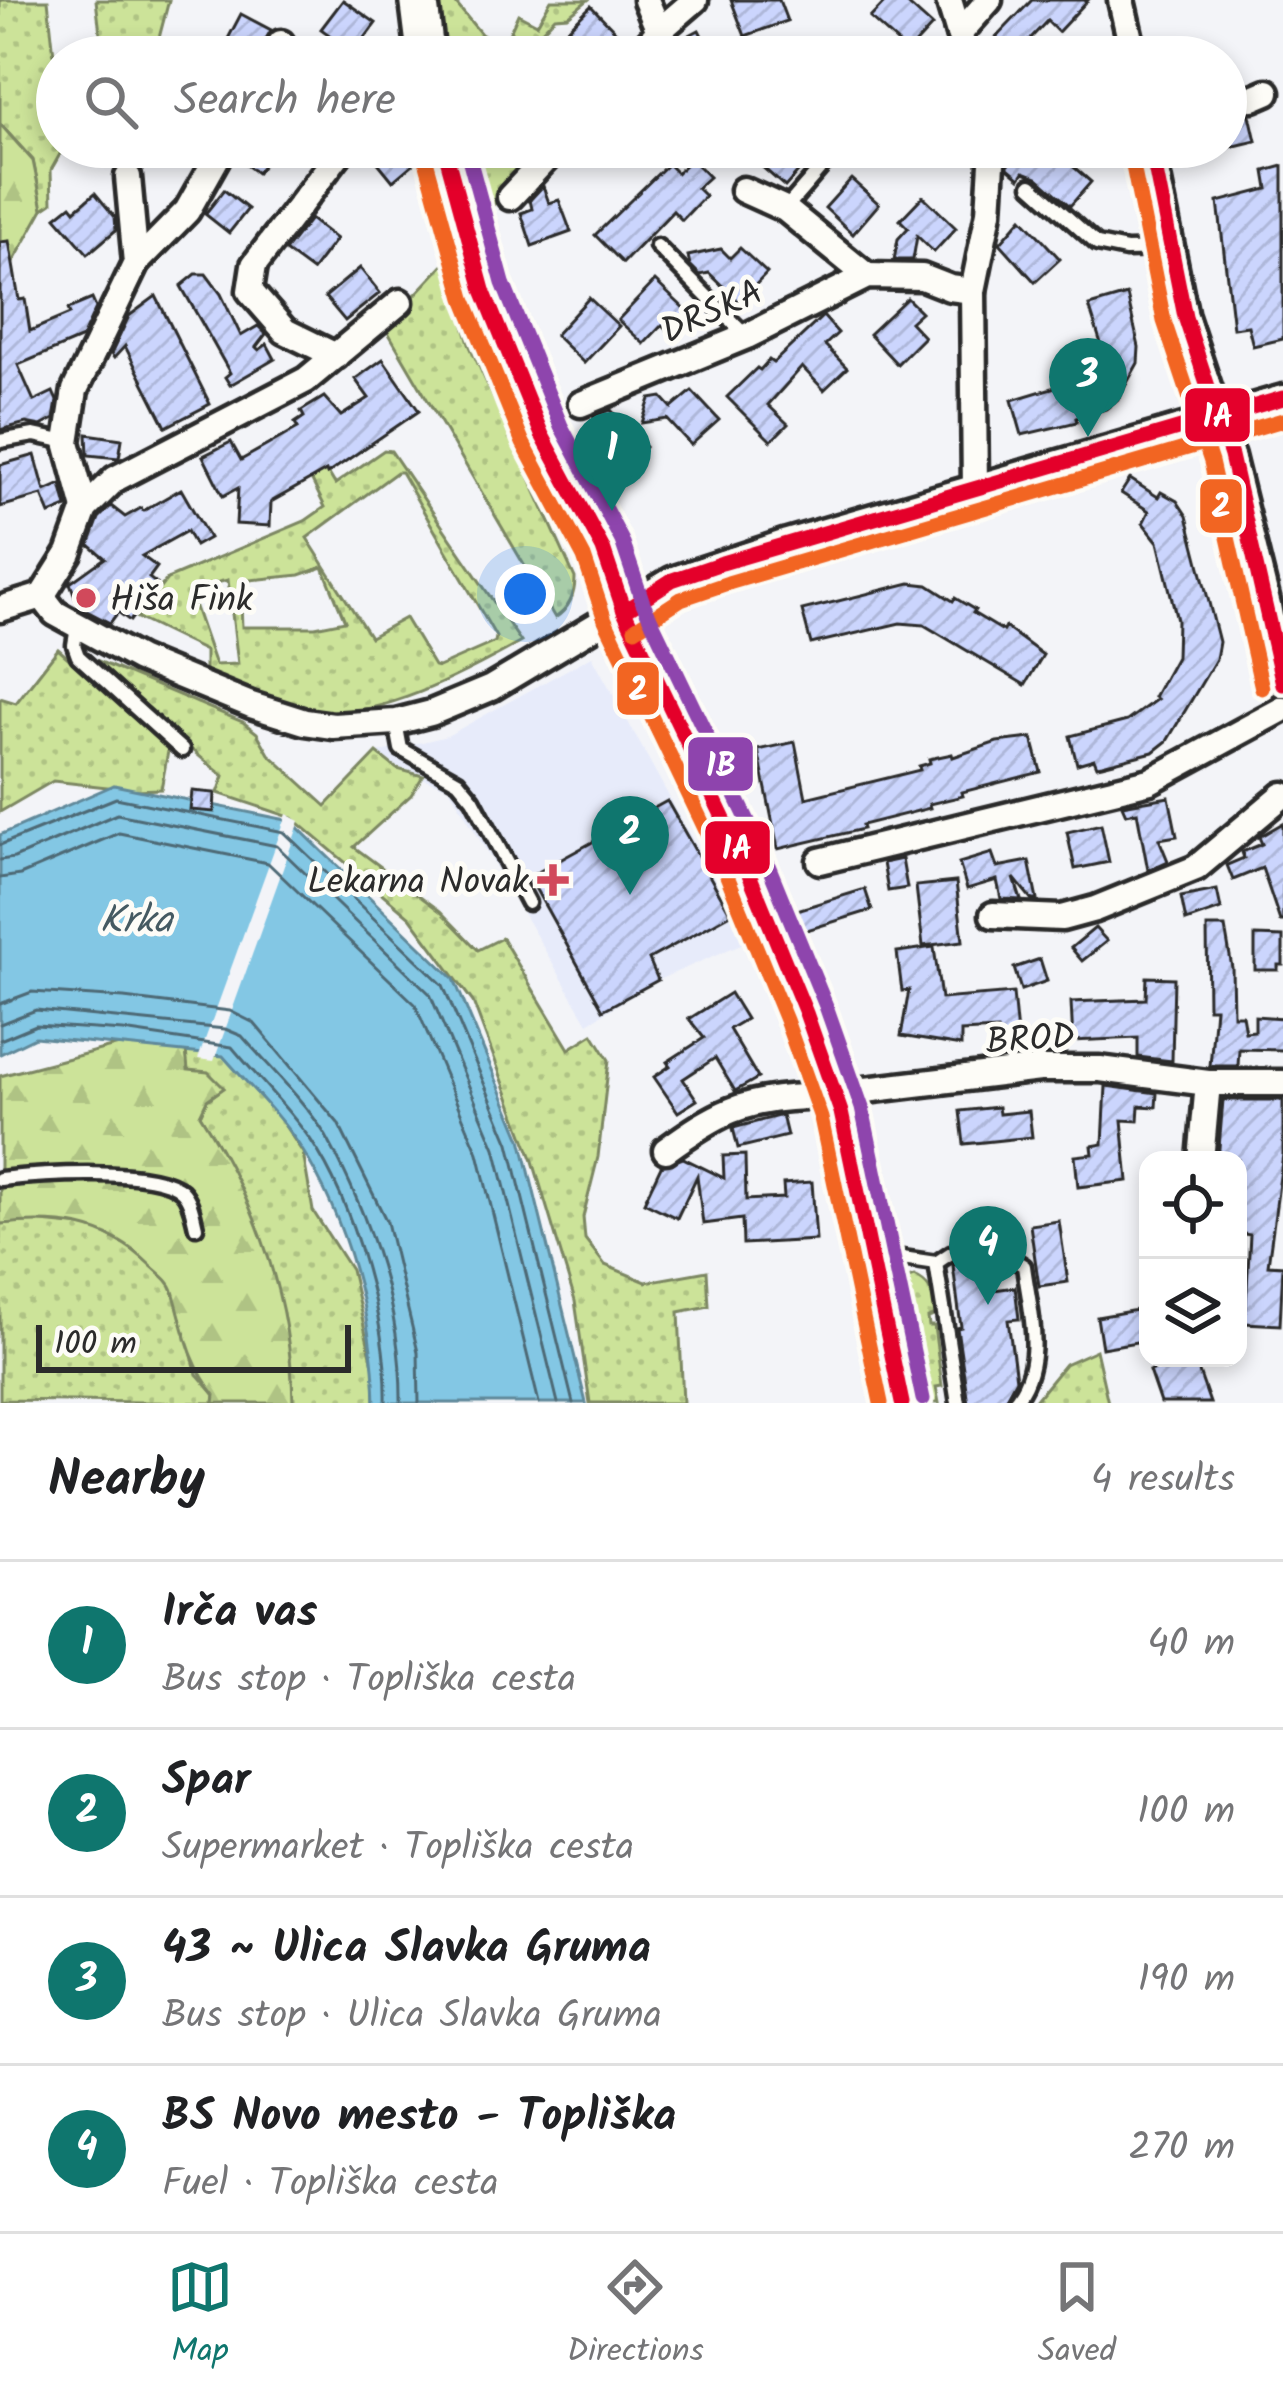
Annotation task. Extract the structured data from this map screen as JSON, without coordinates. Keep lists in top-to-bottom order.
{
  "streets": {
    "street": ["DRSKA", "BROD"]
  },
  "water": ["Krka"],
  "places": {
    "other": ["Hiša Fink"],
    "health": ["Lekarna Novak"]
  },
  "lines": ["transit line 1A", "transit line 2", "transit line 1B"],
  "scale_bar": "100 m",
  "page": {
    "search": "Search here",
    "pins": [
      "3",
      "1",
      "2",
      "4"
    ],
    "scale": "100 m",
    "heading": ["Nearby", "4 results"],
    "list": [
      {
        "mark": "1",
        "name": "Irča vas",
        "note": "Bus stop · Topliška cesta",
        "value": "40 m"
      },
      {
        "mark": "2",
        "name": "Spar",
        "note": "Supermarket · Topliška cesta",
        "value": "100 m"
      },
      {
        "mark": "3",
        "name": "43 ~ Ulica Slavka Gruma",
        "note": "Bus stop · Ulica Slavka Gruma",
        "value": "190 m"
      },
      {
        "mark": "4",
        "name": "BS Novo mesto - Topliška",
        "note": "Fuel · Topliška cesta",
        "value": "270 m"
      }
    ],
    "nav": ["Map", "Directions", "Saved"]
  }
}
